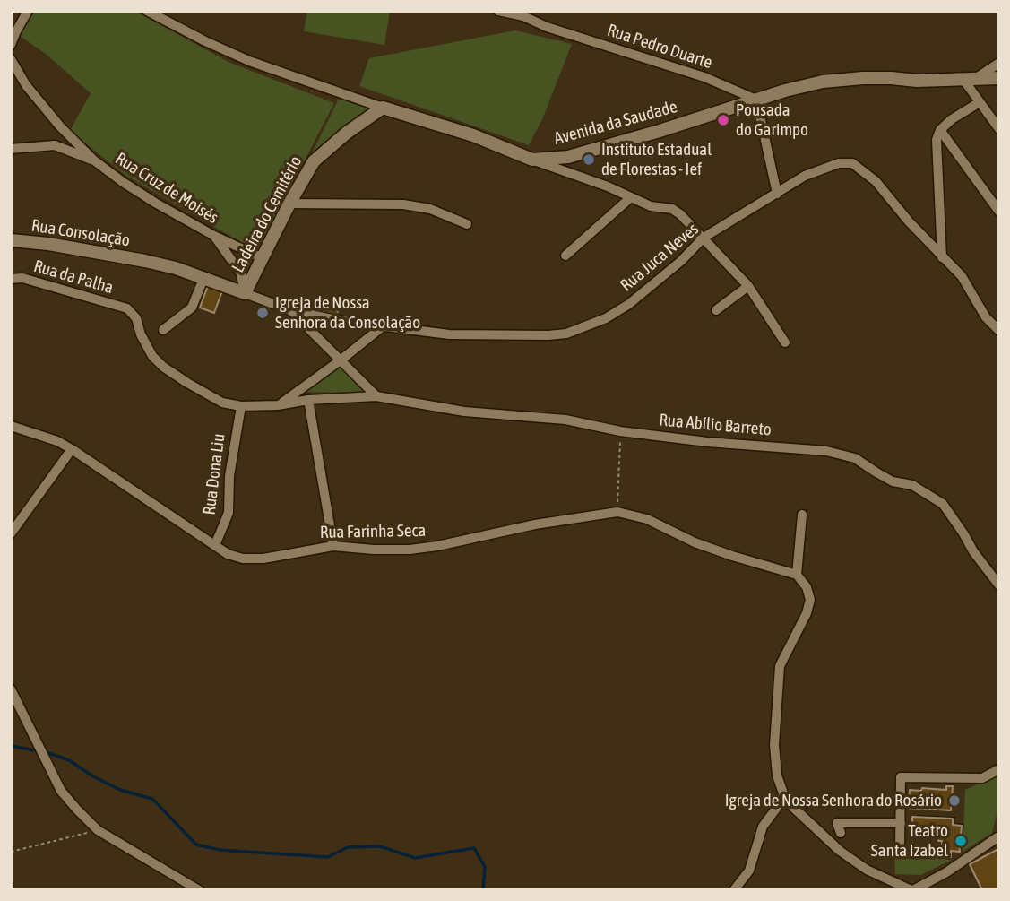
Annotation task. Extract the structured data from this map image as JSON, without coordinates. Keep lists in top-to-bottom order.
{
  "streets": {
    "street": [
      "Rua Pedro Duarte",
      "Avenida da Saudade",
      "Rua Cruz de Moisés",
      "Ladeira do Cemitério",
      "Rua Consolação",
      "Rua Juca Neves",
      "Rua da Palha",
      "Rua Abílio Barreto",
      "Rua Dona Liu",
      "Rua Farinha Seca"
    ]
  },
  "crossings": [
    ["Rua Pedro Duarte", "Avenida da Saudade"],
    ["Avenida da Saudade", "Ladeira do Cemitério"],
    ["Rua Cruz de Moisés", "Ladeira do Cemitério"],
    ["Rua Cruz de Moisés", "Rua Consolação"],
    ["Rua Cruz de Moisés", "Rua Juca Neves"],
    ["Ladeira do Cemitério", "Rua Consolação"],
    ["Ladeira do Cemitério", "Rua Juca Neves"],
    ["Rua Consolação", "Rua Juca Neves"],
    ["Rua da Palha", "Rua Abílio Barreto"],
    ["Rua da Palha", "Rua Dona Liu"],
    ["Rua Dona Liu", "Rua Farinha Seca"]
  ],
  "places": [
    "Pousada do Garimpo",
    "Instituto Estadual de Florestas - Ief",
    "Igreja de Nossa Senhora da Consolação",
    "Igreja de Nossa Senhora do Rosário",
    "Teatro Santa Izabel"
  ]
}
